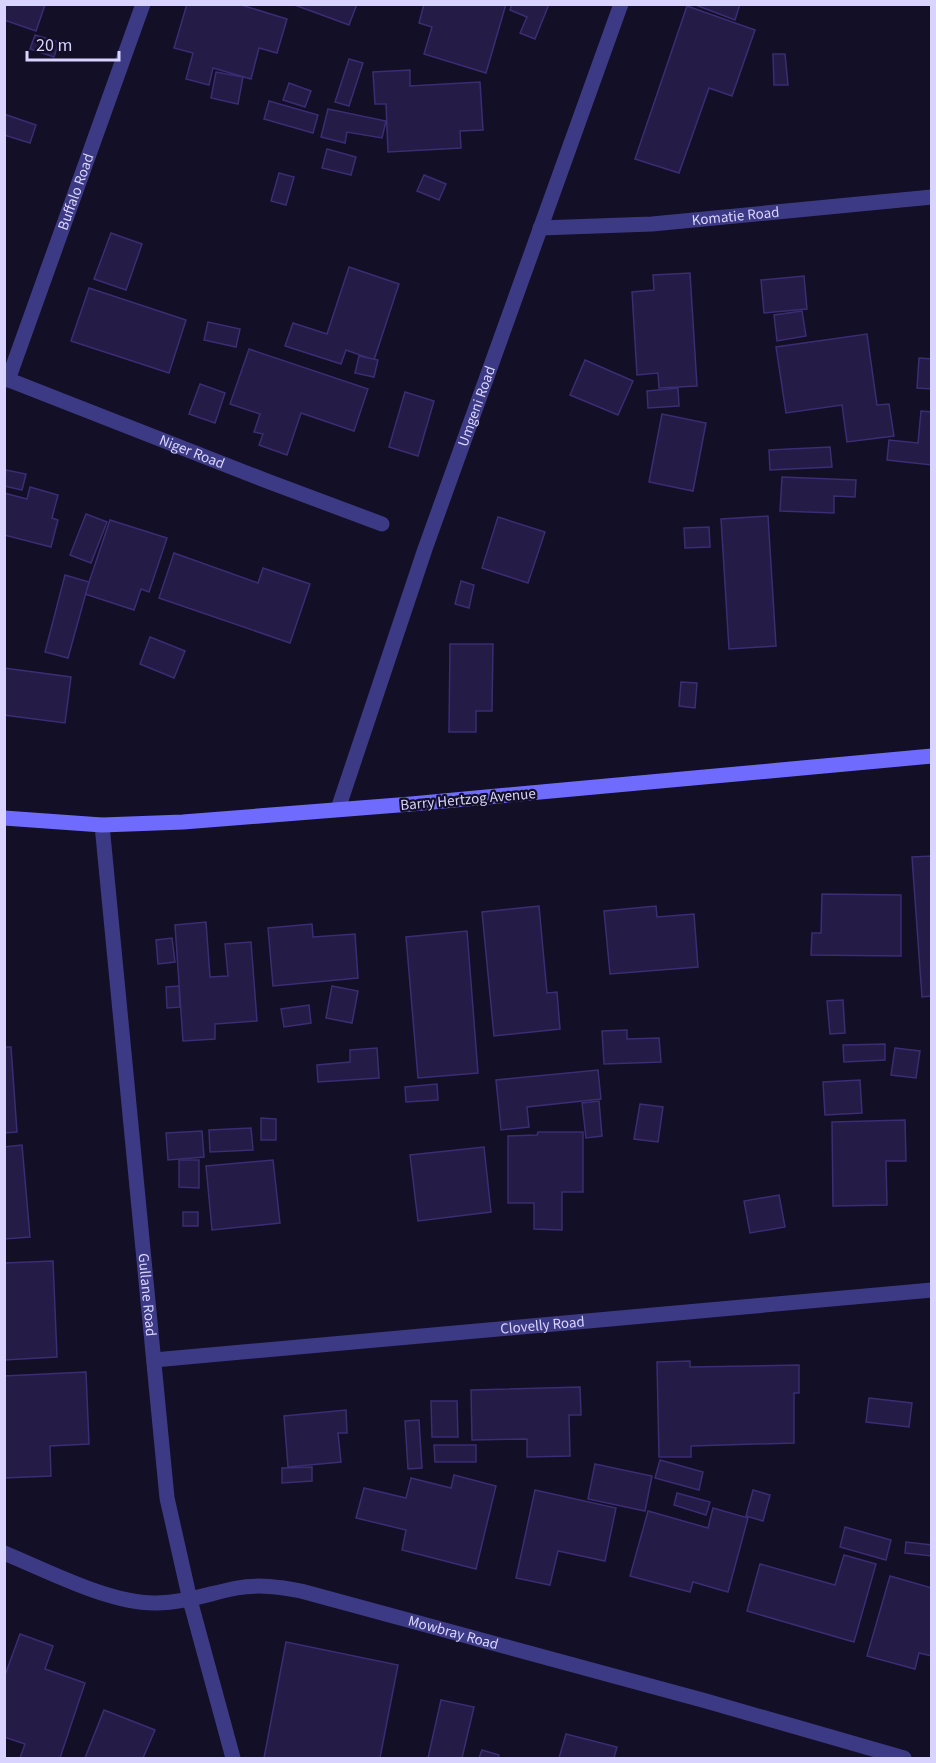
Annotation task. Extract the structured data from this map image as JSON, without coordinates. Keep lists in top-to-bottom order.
{
  "streets": {
    "main road": ["Barry Hertzog Avenue"],
    "street": [
      "Buffalo Road",
      "Komatie Road",
      "Umgeni Road",
      "Niger Road",
      "Gullane Road",
      "Clovelly Road",
      "Mowbray Road"
    ]
  },
  "crossings": [
    ["Buffalo Road", "Niger Road"],
    ["Komatie Road", "Umgeni Road"],
    ["Umgeni Road", "Barry Hertzog Avenue"],
    ["Barry Hertzog Avenue", "Gullane Road"],
    ["Gullane Road", "Clovelly Road"],
    ["Gullane Road", "Mowbray Road"]
  ],
  "scale_bar": "20 m"
}
